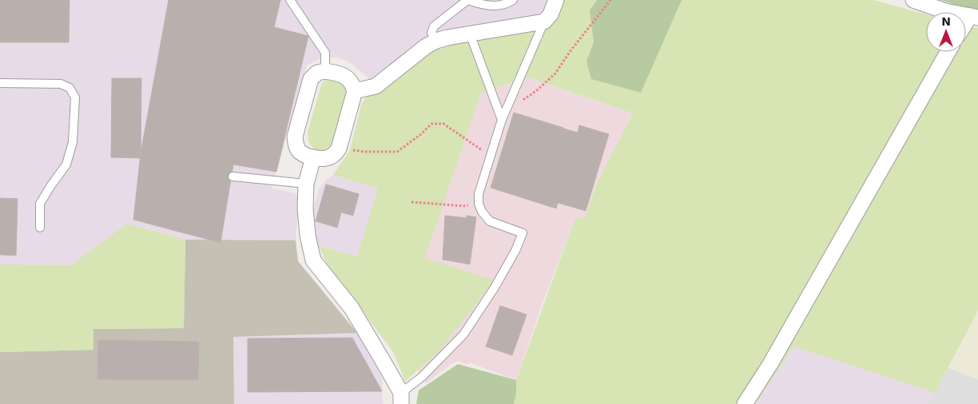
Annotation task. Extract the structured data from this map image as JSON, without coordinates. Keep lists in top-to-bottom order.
{
  "north": "top"
}
